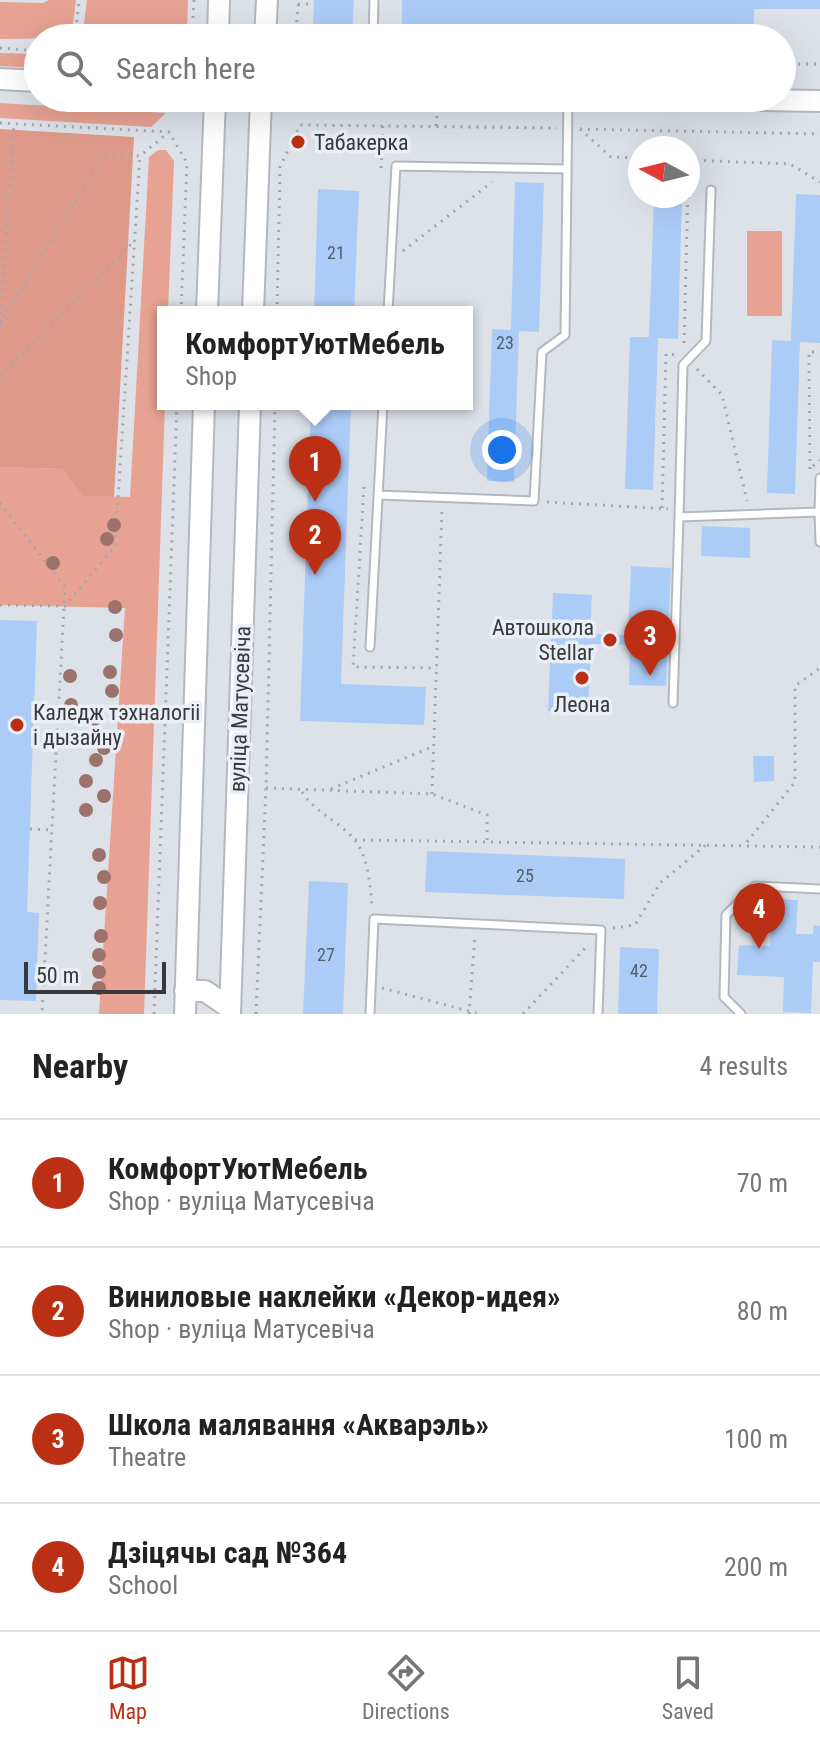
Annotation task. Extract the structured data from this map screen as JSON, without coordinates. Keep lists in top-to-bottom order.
{
  "streets": {
    "main road": ["вуліца Матусевіча"]
  },
  "places": [
    "Табакерка",
    "Автошкола Stellar",
    "Леона",
    "Каледж тэхналогіі і дызайну"
  ],
  "house_numbers": [
    "21",
    "23",
    "25",
    "27",
    "42"
  ],
  "scale_bar": "50 m",
  "north": "left",
  "page": {
    "search": "Search here",
    "popup": ["КомфортУютМебель", "Shop"],
    "pins": [
      "1",
      "2",
      "3",
      "4"
    ],
    "scale": "50 m",
    "heading": ["Nearby", "4 results"],
    "list": [
      {
        "mark": "1",
        "name": "КомфортУютМебель",
        "note": "Shop · вуліца Матусевіча",
        "value": "70 m"
      },
      {
        "mark": "2",
        "name": "Виниловые наклейки «Декор-идея»",
        "note": "Shop · вуліца Матусевіча",
        "value": "80 m"
      },
      {
        "mark": "3",
        "name": "Школа малявання «Акварэль»",
        "note": "Theatre",
        "value": "100 m"
      },
      {
        "mark": "4",
        "name": "Дзіцячы сад №364",
        "note": "School",
        "value": "200 m"
      }
    ],
    "nav": ["Map", "Directions", "Saved"]
  }
}
